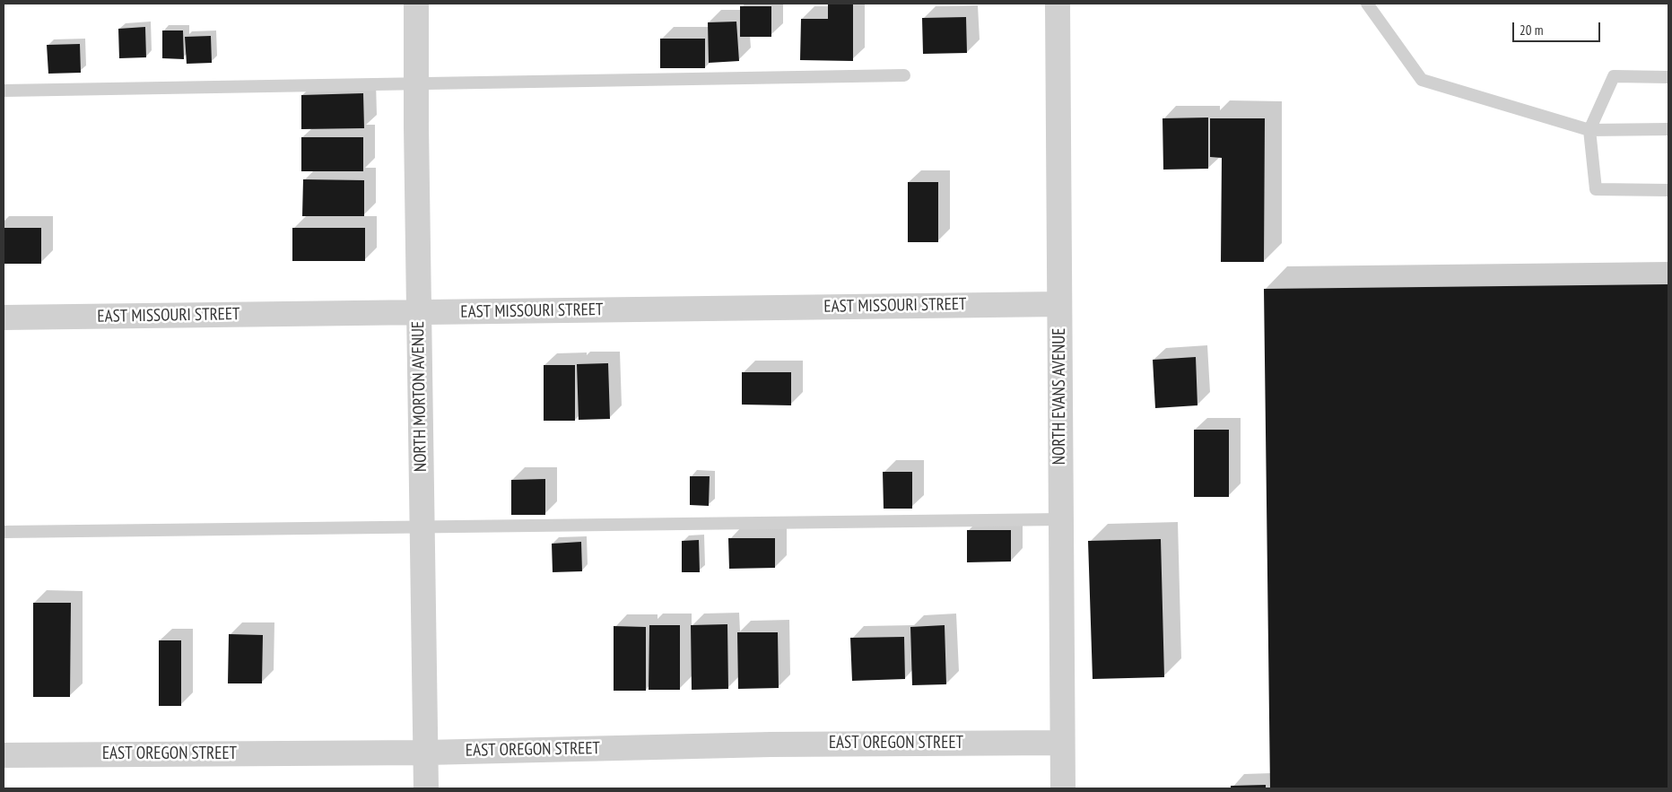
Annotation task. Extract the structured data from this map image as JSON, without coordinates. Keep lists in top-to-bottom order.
{
  "streets": {
    "street": [
      "EAST MISSOURI STREET",
      "NORTH MORTON AVENUE",
      "NORTH EVANS AVENUE",
      "EAST OREGON STREET"
    ]
  },
  "crossings": [
    ["EAST MISSOURI STREET", "NORTH MORTON AVENUE"],
    ["EAST MISSOURI STREET", "NORTH EVANS AVENUE"],
    ["NORTH MORTON AVENUE", "EAST OREGON STREET"],
    ["NORTH EVANS AVENUE", "EAST OREGON STREET"]
  ],
  "scale_bar": "20 m"
}
